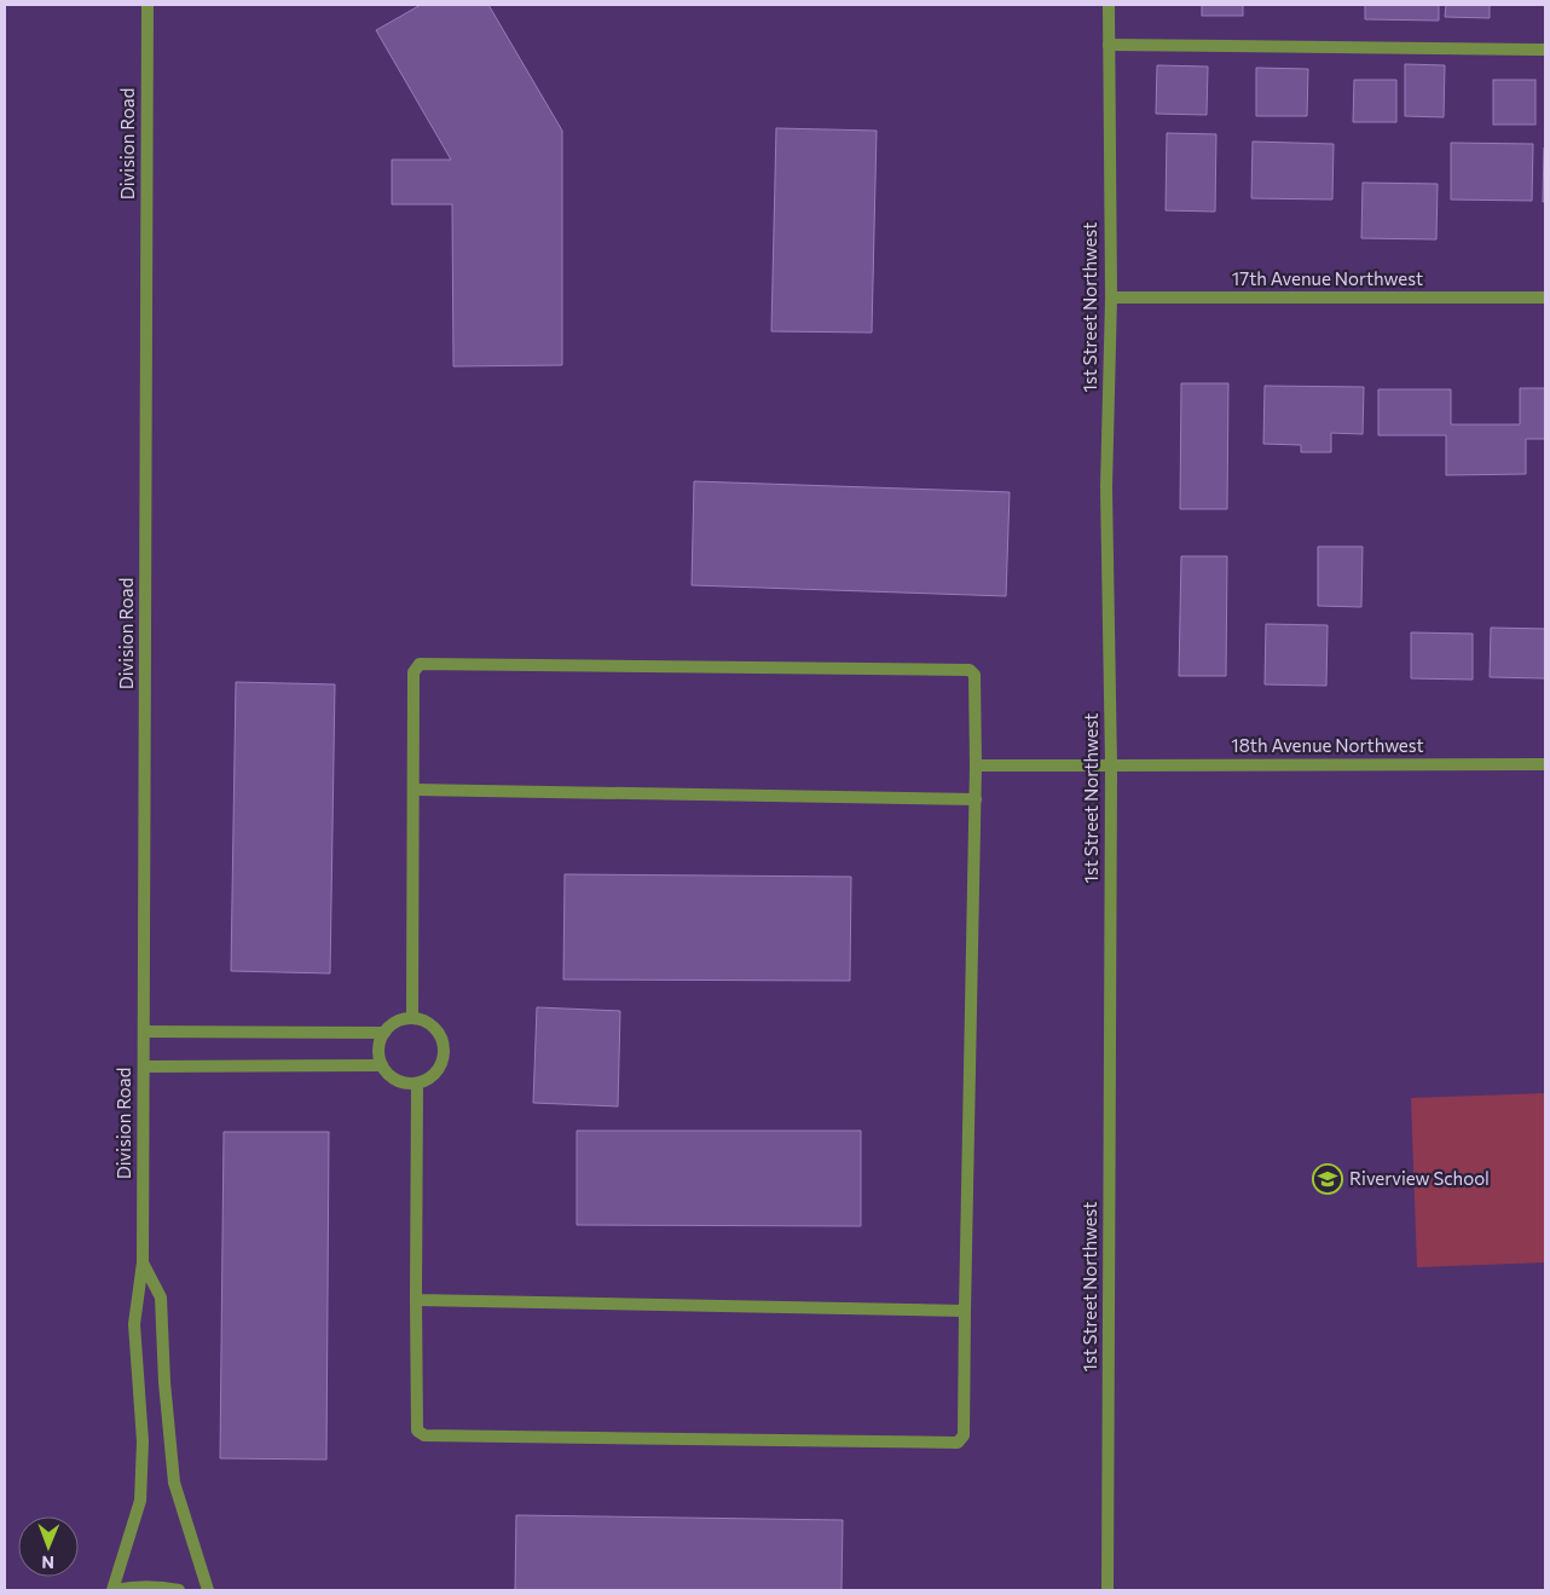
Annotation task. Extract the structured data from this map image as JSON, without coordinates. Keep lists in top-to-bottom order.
{
  "streets": {
    "street": [
      "Division Road",
      "17th Avenue Northwest",
      "1st Street Northwest",
      "18th Avenue Northwest"
    ]
  },
  "crossings": [
    ["17th Avenue Northwest", "1st Street Northwest"],
    ["1st Street Northwest", "18th Avenue Northwest"]
  ],
  "places": {
    "school or university": ["Riverview School"]
  },
  "north": "bottom"
}
